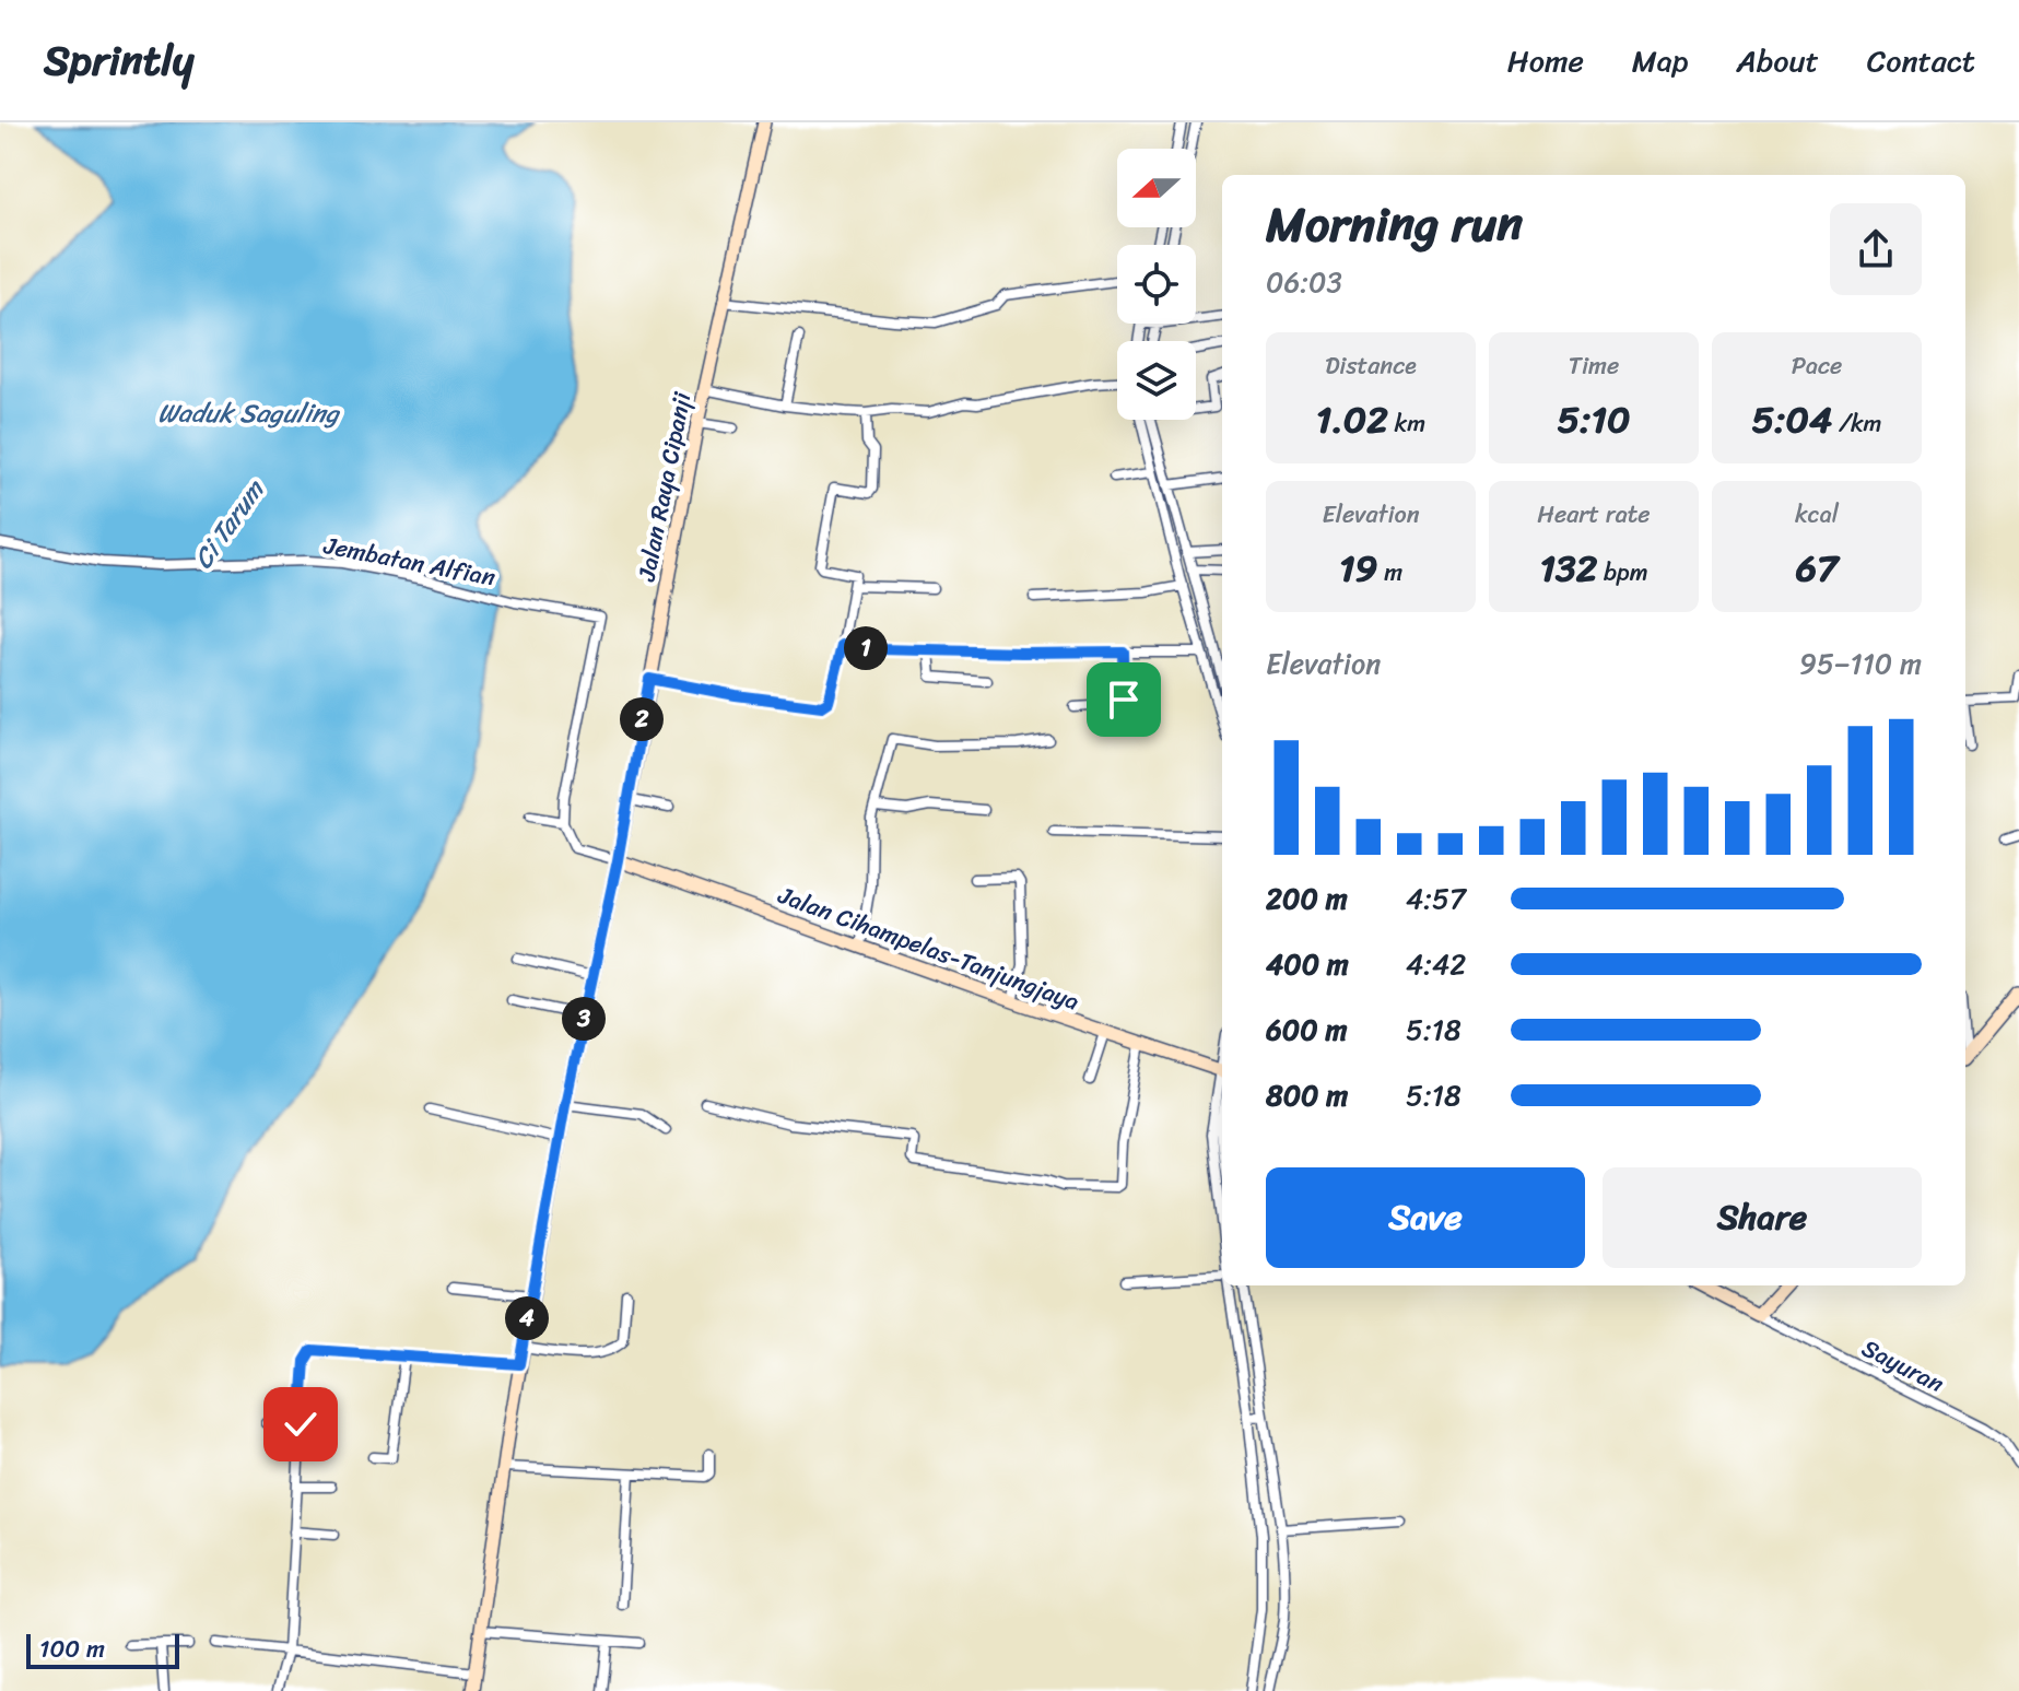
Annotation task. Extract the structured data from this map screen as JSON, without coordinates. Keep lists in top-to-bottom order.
{
  "streets": {
    "main road": ["Jalan Raya Cipanji", "Jalan Cihampelas-Tanjungjaya"],
    "street": ["Jembatan Alfian", "Sayuran"]
  },
  "crossings": [
    ["Jalan Raya Cipanji", "Jalan Cihampelas-Tanjungjaya"]
  ],
  "water": ["Waduk Saguling", "Ci Tarum"],
  "scale_bar": "100 m",
  "north": "left",
  "page": {
    "header": "Sprintly",
    "nav": [
      "Home",
      "Map",
      "About",
      "Contact"
    ],
    "heading": ["Morning run", "06:03"],
    "stats": [
      ["Distance", "1.02 km"],
      ["Time", "5:10"],
      ["Pace", "5:04 /km"],
      ["Elevation", "19 m"],
      ["Heart rate", "132 bpm"],
      ["kcal", "67"]
    ],
    "chart": ["Elevation", "95–110 m"],
    "pins": [
      "1",
      "2",
      "3",
      "4"
    ],
    "list": [
      {
        "name": "200 m",
        "note": "4:57"
      },
      {
        "name": "400 m",
        "note": "4:42"
      },
      {
        "name": "600 m",
        "note": "5:18"
      },
      {
        "name": "800 m",
        "note": "5:18"
      }
    ],
    "buttons": ["Save", "Share"],
    "scale": "100 m"
  }
}
